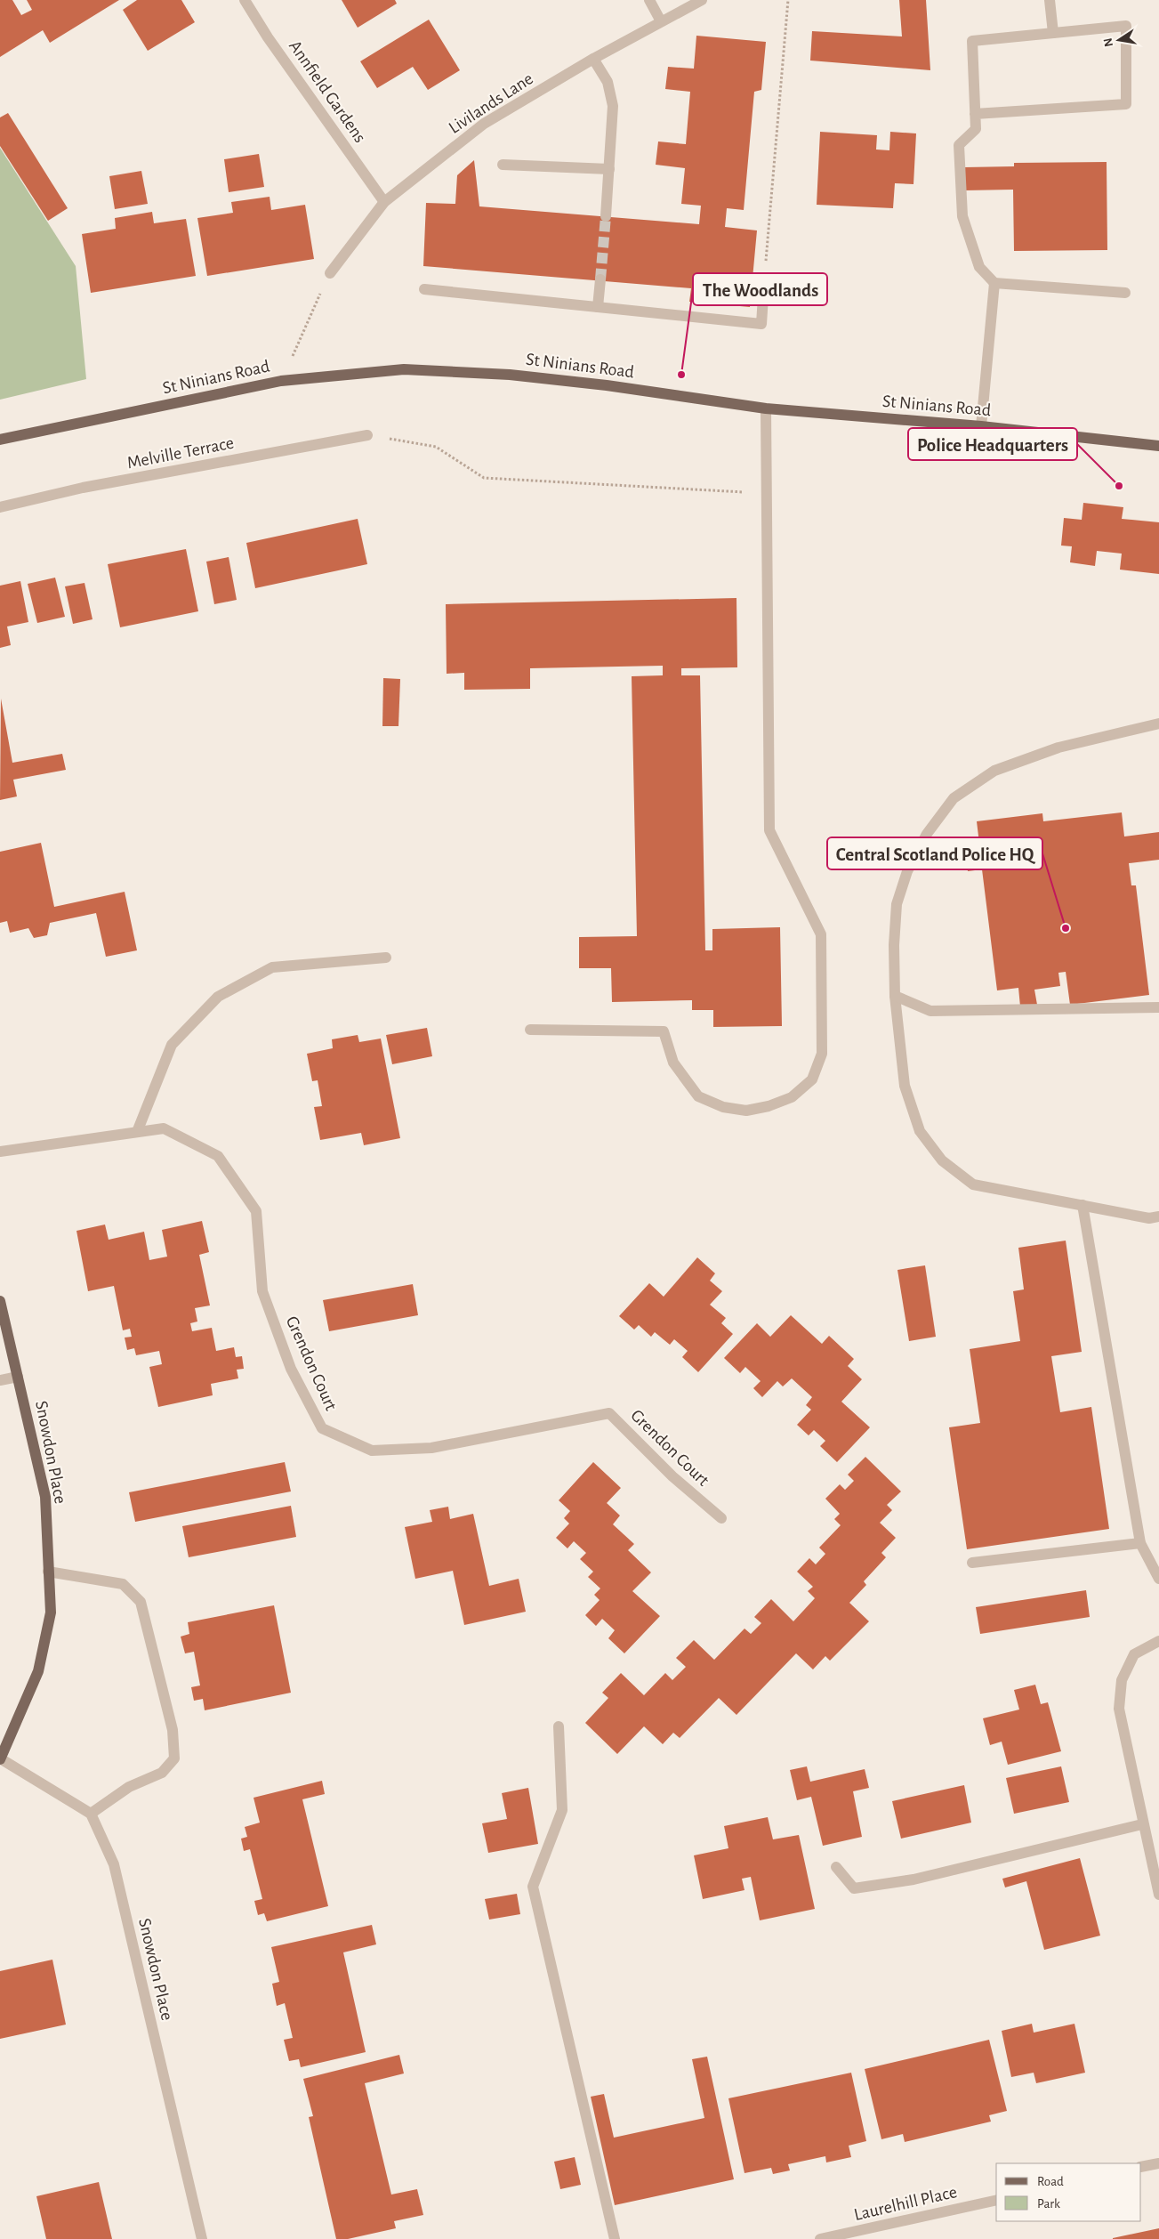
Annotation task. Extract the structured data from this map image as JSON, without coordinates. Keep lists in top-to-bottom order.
{
  "streets": {
    "main road": ["St Ninians Road", "Snowdon Place"],
    "street": [
      "Annfield Gardens",
      "Livilands Lane",
      "Melville Terrace",
      "Grendon Court",
      "Laurelhill Place"
    ]
  },
  "crossings": [
    ["Annfield Gardens", "Livilands Lane"]
  ],
  "places": ["The Woodlands", "Police Headquarters", "Central Scotland Police HQ"],
  "legend": ["Road", "Park"],
  "north": "left"
}
